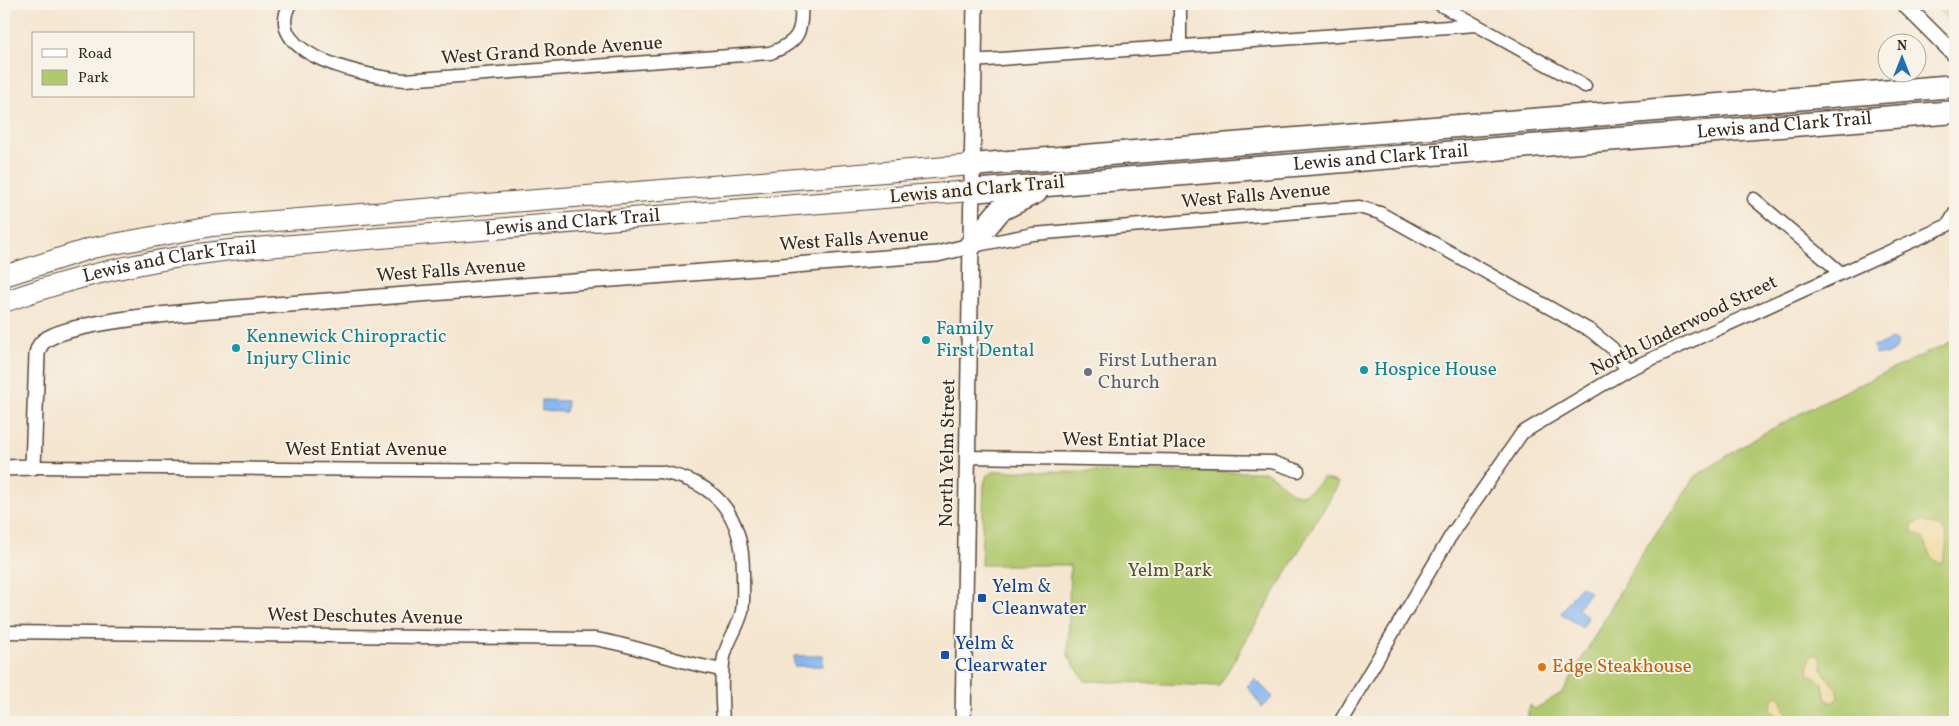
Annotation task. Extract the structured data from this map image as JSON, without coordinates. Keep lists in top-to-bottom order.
{
  "streets": {
    "highway": ["Lewis and Clark Trail"],
    "street": [
      "West Grand Ronde Avenue",
      "West Falls Avenue",
      "North Underwood Street",
      "West Entiat Place",
      "West Entiat Avenue",
      "North Yelm Street",
      "West Deschutes Avenue"
    ]
  },
  "crossings": [
    ["Lewis and Clark Trail", "North Yelm Street"],
    ["West Falls Avenue", "North Underwood Street"],
    ["West Falls Avenue", "West Entiat Avenue"],
    ["West Falls Avenue", "North Yelm Street"],
    ["West Entiat Place", "North Yelm Street"],
    ["West Entiat Avenue", "West Deschutes Avenue"]
  ],
  "parks": ["Yelm Park"],
  "places": {
    "other": [
      "Family First Dental",
      "Kennewick Chiropractic Injury Clinic",
      "Hospice House",
      "First Lutheran Church",
      "Edge Steakhouse"
    ],
    "transit": ["Yelm & Cleanwater", "Yelm & Clearwater"]
  },
  "legend": ["Road", "Park"],
  "north": "top"
}
